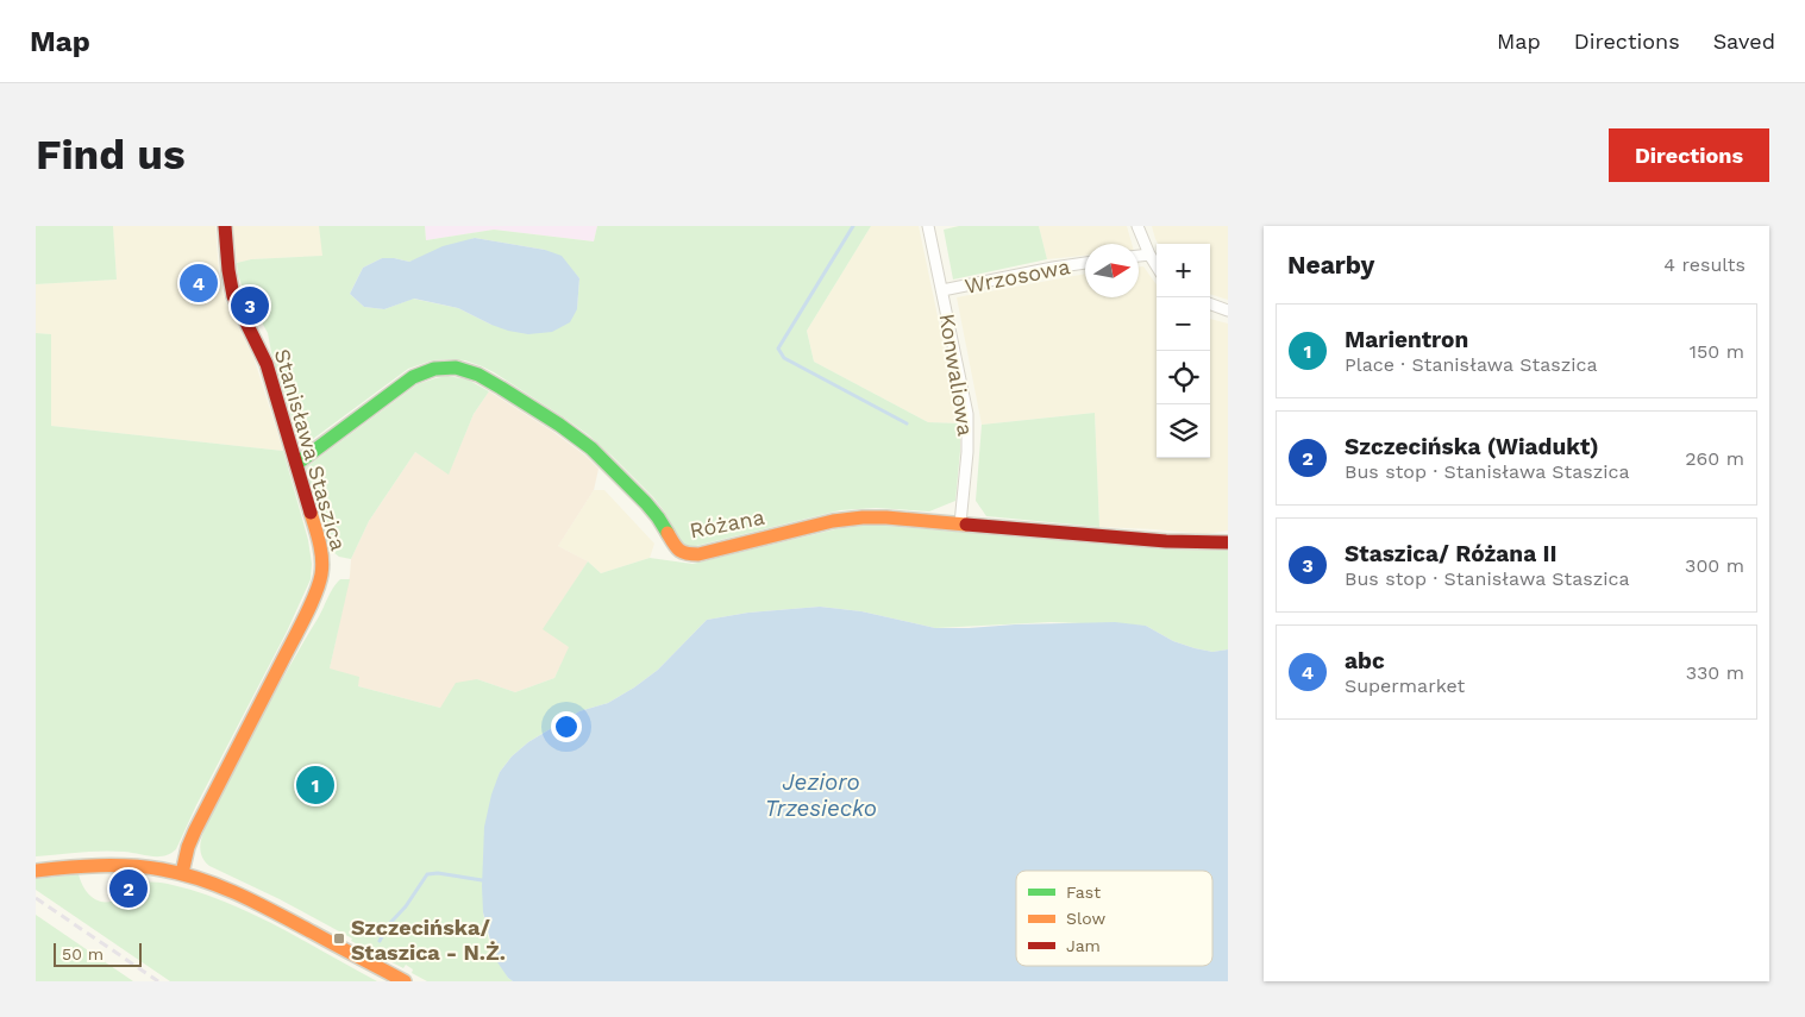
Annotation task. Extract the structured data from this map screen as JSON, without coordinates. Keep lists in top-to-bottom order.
{
  "streets": {
    "street": [
      "Wrzosowa",
      "Konwaliowa",
      "Stanisława Staszica",
      "Różana"
    ]
  },
  "crossings": [
    ["Wrzosowa", "Konwaliowa"],
    ["Konwaliowa", "Różana"],
    ["Stanisława Staszica", "Różana"]
  ],
  "water": ["Jezioro Trzesiecko"],
  "places": {
    "transit": ["Szczecińska/ Staszica - N.Ż."]
  },
  "legend": ["Fast", "Slow", "Jam"],
  "scale_bar": "50 m",
  "north": "right",
  "page": {
    "header": "Map",
    "nav": ["Map", "Directions", "Saved"],
    "buttons": "Directions",
    "title": "Find us",
    "heading": ["Nearby", "4 results"],
    "map_buttons": ["+", "−"],
    "pins": [
      "4",
      "3",
      "1",
      "2"
    ],
    "list": [
      {
        "mark": "1",
        "name": "Marientron",
        "note": "Place · Stanisława Staszica",
        "value": "150 m"
      },
      {
        "mark": "2",
        "name": "Szczecińska (Wiadukt)",
        "note": "Bus stop · Stanisława Staszica",
        "value": "260 m"
      },
      {
        "mark": "3",
        "name": "Staszica/ Różana II",
        "note": "Bus stop · Stanisława Staszica",
        "value": "300 m"
      },
      {
        "mark": "4",
        "name": "abc",
        "note": "Supermarket",
        "value": "330 m"
      }
    ],
    "scale": "50 m"
  }
}
